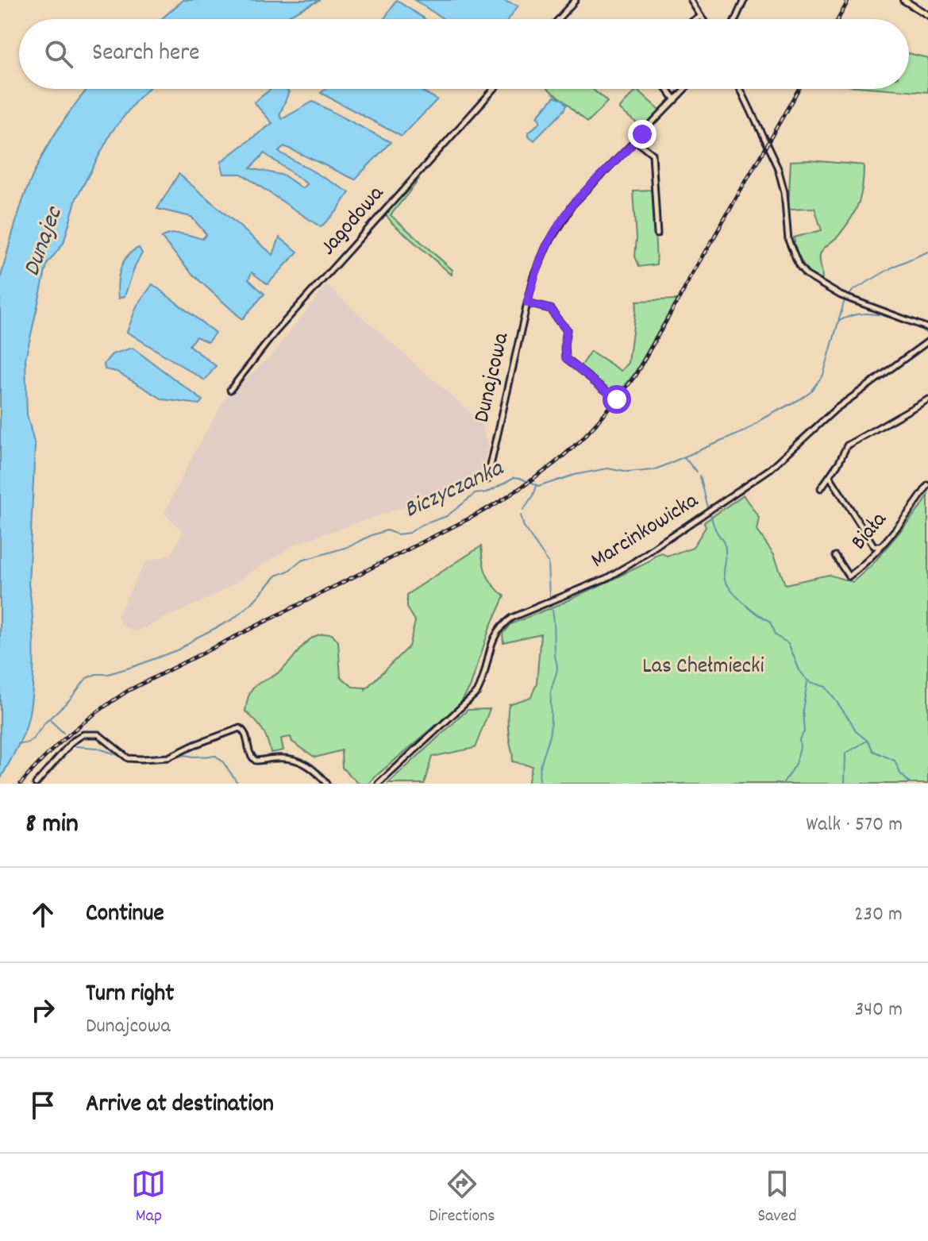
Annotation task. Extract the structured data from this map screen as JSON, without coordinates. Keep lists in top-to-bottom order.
{
  "streets": {
    "street": [
      "Jagodowa",
      "Dunajcowa",
      "Marcinkowicka",
      "Biała"
    ]
  },
  "water": ["Dunajec", "Biczyczanka"],
  "parks": ["Las Chełmiecki"],
  "page": {
    "search": "Search here",
    "heading": ["8 min", "Walk · 570 m"],
    "list": [
      ["Continue", "230 m"],
      ["Turn right", "Dunajcowa", "340 m"],
      "Arrive at destination"
    ],
    "nav": ["Map", "Directions", "Saved"]
  }
}
